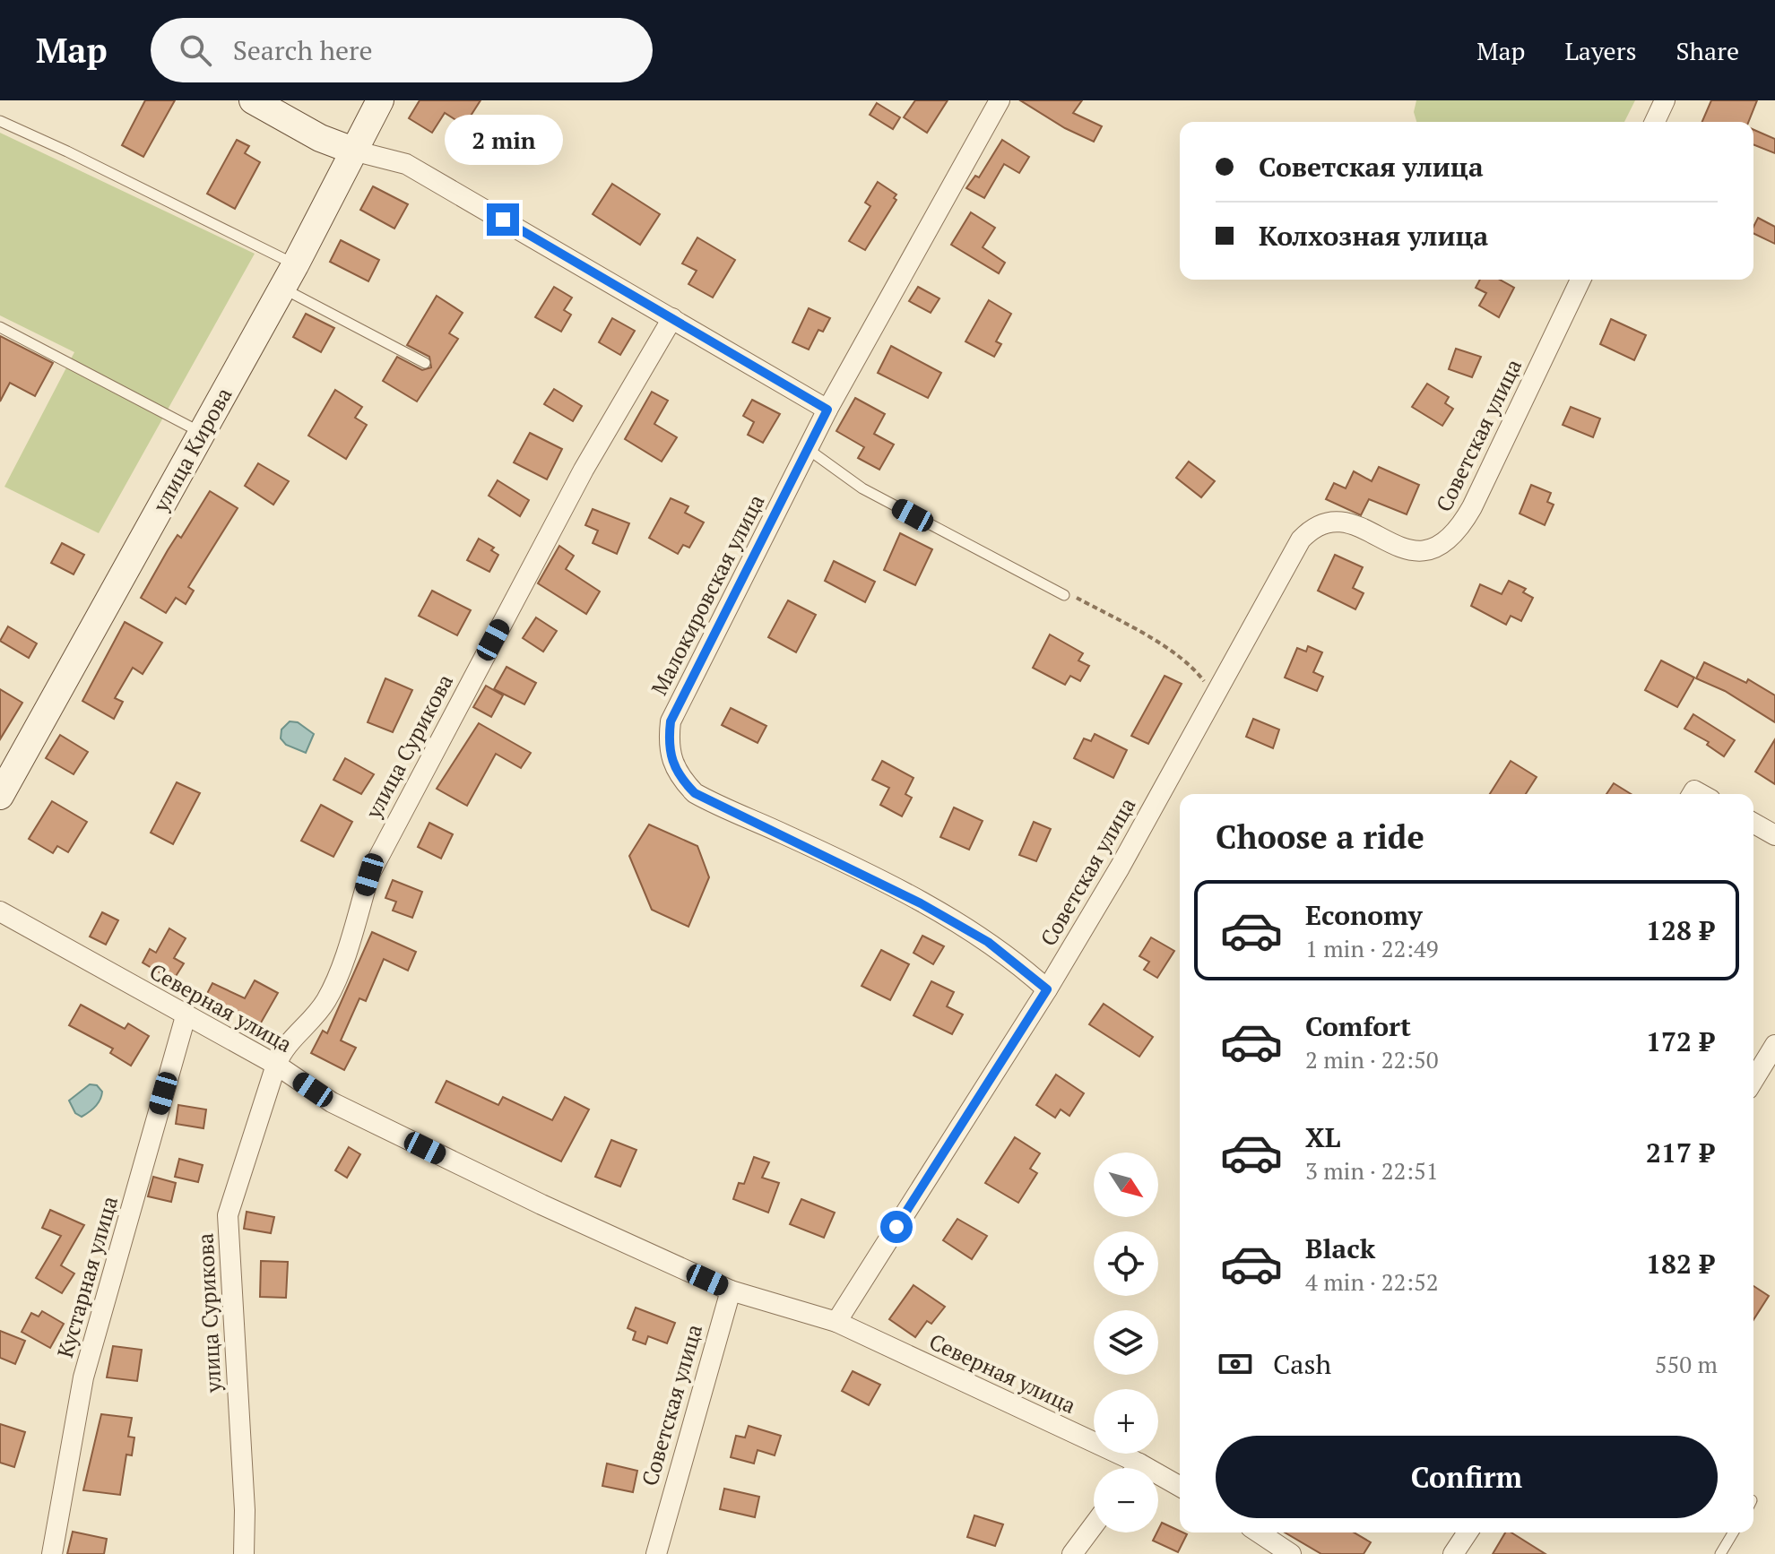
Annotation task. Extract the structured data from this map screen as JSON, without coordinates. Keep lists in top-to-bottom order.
{
  "streets": {
    "street": [
      "Советская улица",
      "улица Кирова",
      "Малокировская улица",
      "улица Сурикова",
      "Северная улица",
      "Кустарная улица"
    ]
  },
  "crossings": [
    ["Советская улица", "Малокировская улица"],
    ["Советская улица", "Северная улица"],
    ["улица Сурикова", "Северная улица"],
    ["Северная улица", "Кустарная улица"]
  ],
  "north": "bottom right",
  "page": {
    "header": "Map",
    "search": "Search here",
    "nav": ["Map", "Layers", "Share"],
    "bubble": "2 min",
    "banner": ["Советская улица", "Колхозная улица"],
    "heading": "Choose a ride",
    "list": [
      {
        "name": "Economy",
        "note": "1 min · 22:49",
        "value": "128 ₽"
      },
      {
        "name": "Comfort",
        "note": "2 min · 22:50",
        "value": "172 ₽"
      },
      {
        "name": "XL",
        "note": "3 min · 22:51",
        "value": "217 ₽"
      },
      {
        "name": "Black",
        "note": "4 min · 22:52",
        "value": "182 ₽"
      }
    ],
    "map_buttons": ["+", "−"],
    "pay": ["Cash", "550 m"],
    "buttons": "Confirm"
  }
}
